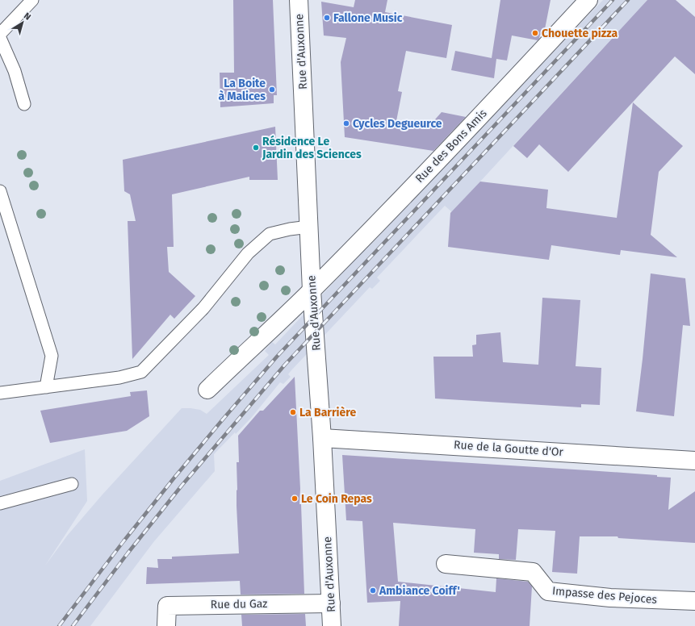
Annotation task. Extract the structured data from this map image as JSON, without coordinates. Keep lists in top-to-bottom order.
{
  "streets": {
    "street": [
      "Rue d'Auxonne",
      "Rue des Bons Amis",
      "Rue de la Goutte d'Or",
      "Impasse des Pejoces",
      "Rue du Gaz"
    ]
  },
  "crossings": [
    ["Rue d'Auxonne", "Rue des Bons Amis"],
    ["Rue d'Auxonne", "Rue de la Goutte d'Or"],
    ["Rue d'Auxonne", "Rue du Gaz"]
  ],
  "places": [
    "Fallone Music",
    "Chouette pizza",
    "La Boite à Malices",
    "Cycles Degueurce",
    "Résidence Le Jardin des Sciences",
    "La Barrière",
    "Le Coin Repas",
    "Ambiance Coiff'"
  ],
  "north": "top right"
}
